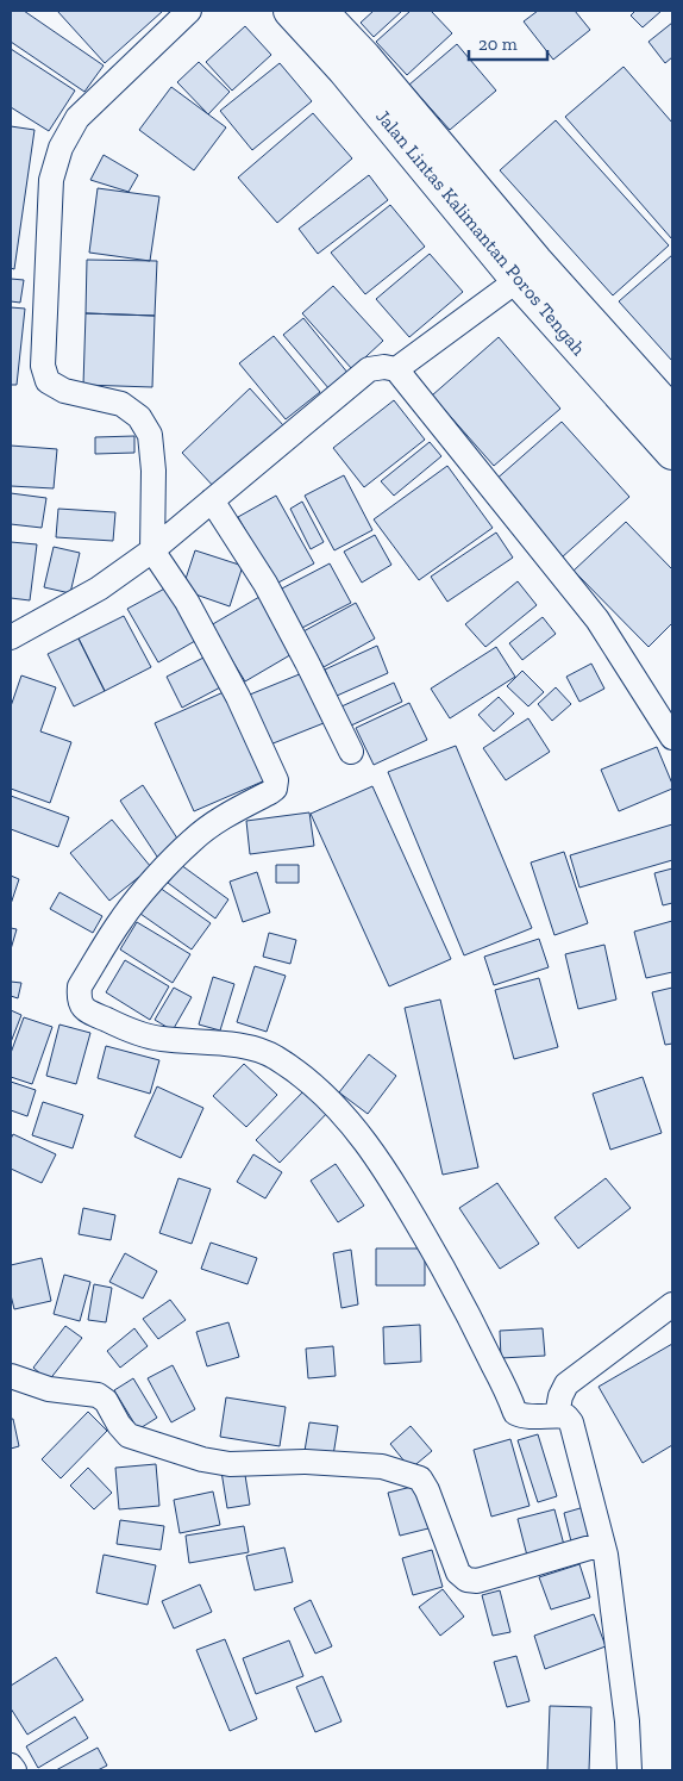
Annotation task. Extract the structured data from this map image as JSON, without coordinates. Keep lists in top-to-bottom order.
{
  "streets": {
    "main road": ["Jalan Lintas Kalimantan Poros Tengah"]
  },
  "scale_bar": "20 m"
}
